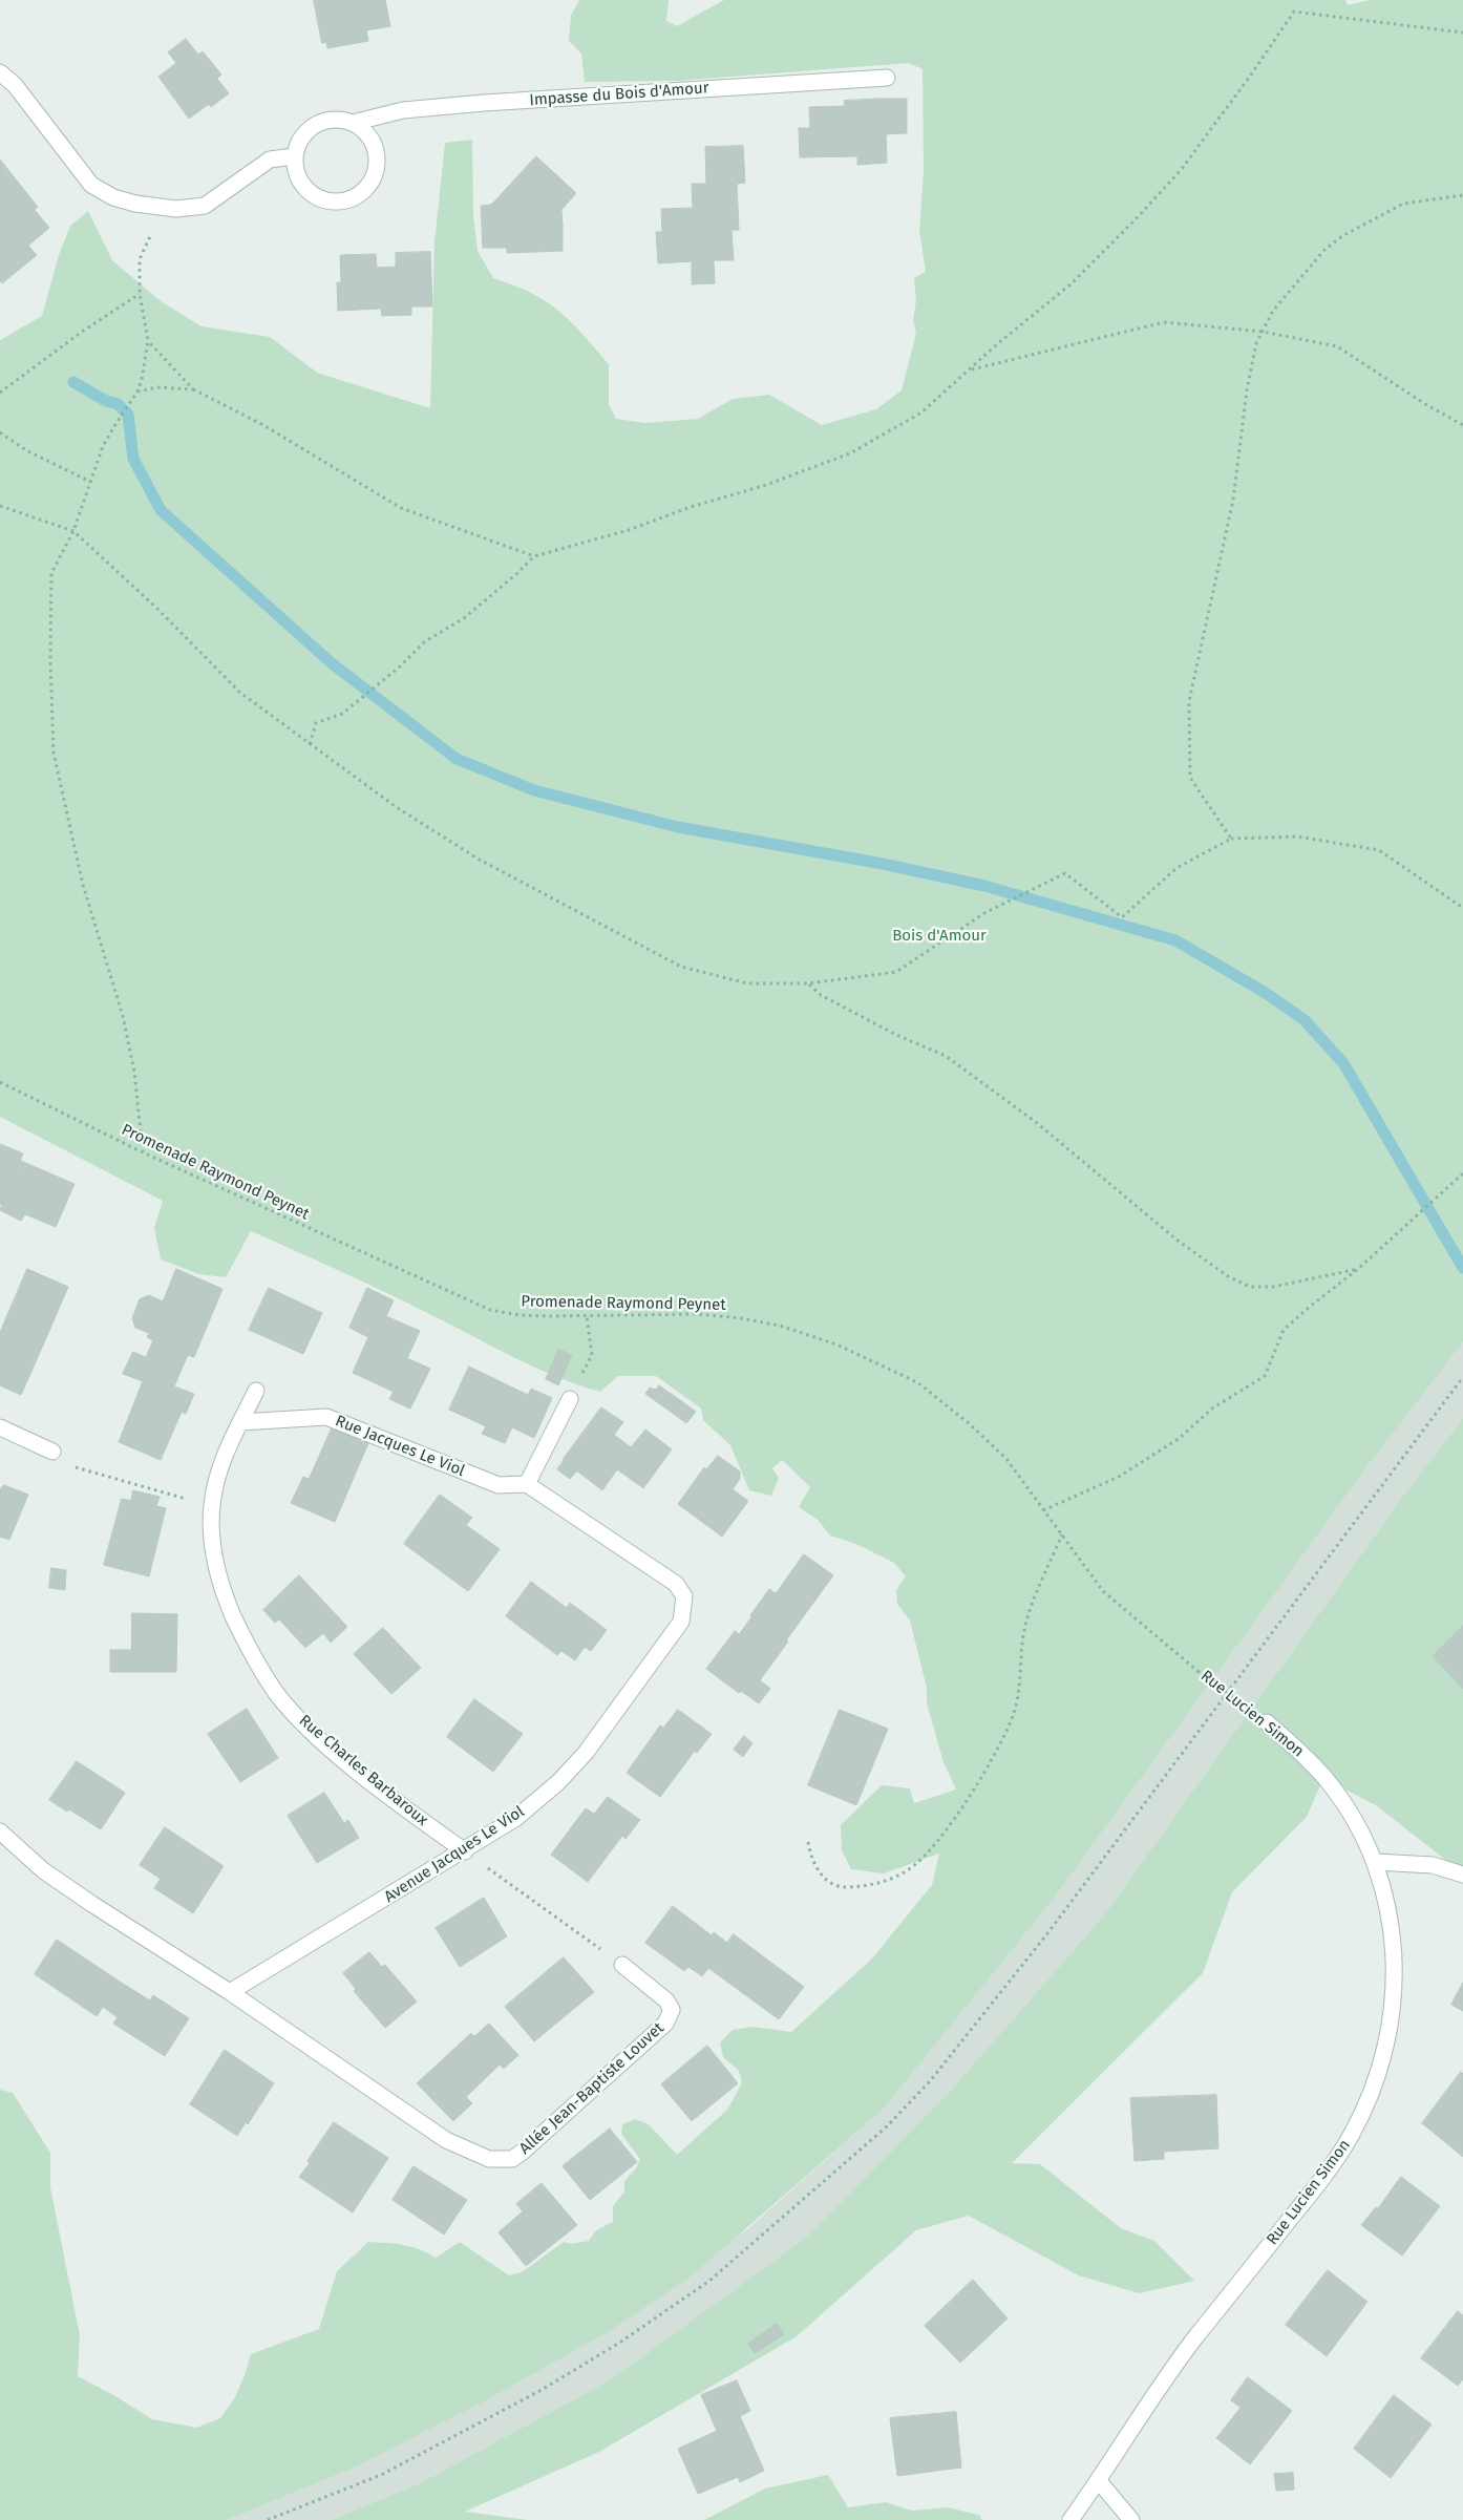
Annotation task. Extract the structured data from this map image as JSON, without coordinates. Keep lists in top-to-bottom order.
{
  "streets": {
    "street": [
      "Impasse du Bois d'Amour",
      "Rue Jacques Le Viol",
      "Rue Lucien Simon",
      "Rue Charles Barbaroux",
      "Avenue Jacques Le Viol",
      "Allée Jean-Baptiste Louvet"
    ],
    "path": ["Promenade Raymond Peynet"]
  },
  "crossings": [
    ["Promenade Raymond Peynet", "Rue Lucien Simon"],
    ["Rue Jacques Le Viol", "Rue Charles Barbaroux"],
    ["Rue Jacques Le Viol", "Avenue Jacques Le Viol"],
    ["Rue Charles Barbaroux", "Avenue Jacques Le Viol"],
    ["Avenue Jacques Le Viol", "Allée Jean-Baptiste Louvet"]
  ],
  "parks": ["Bois d'Amour"]
}
